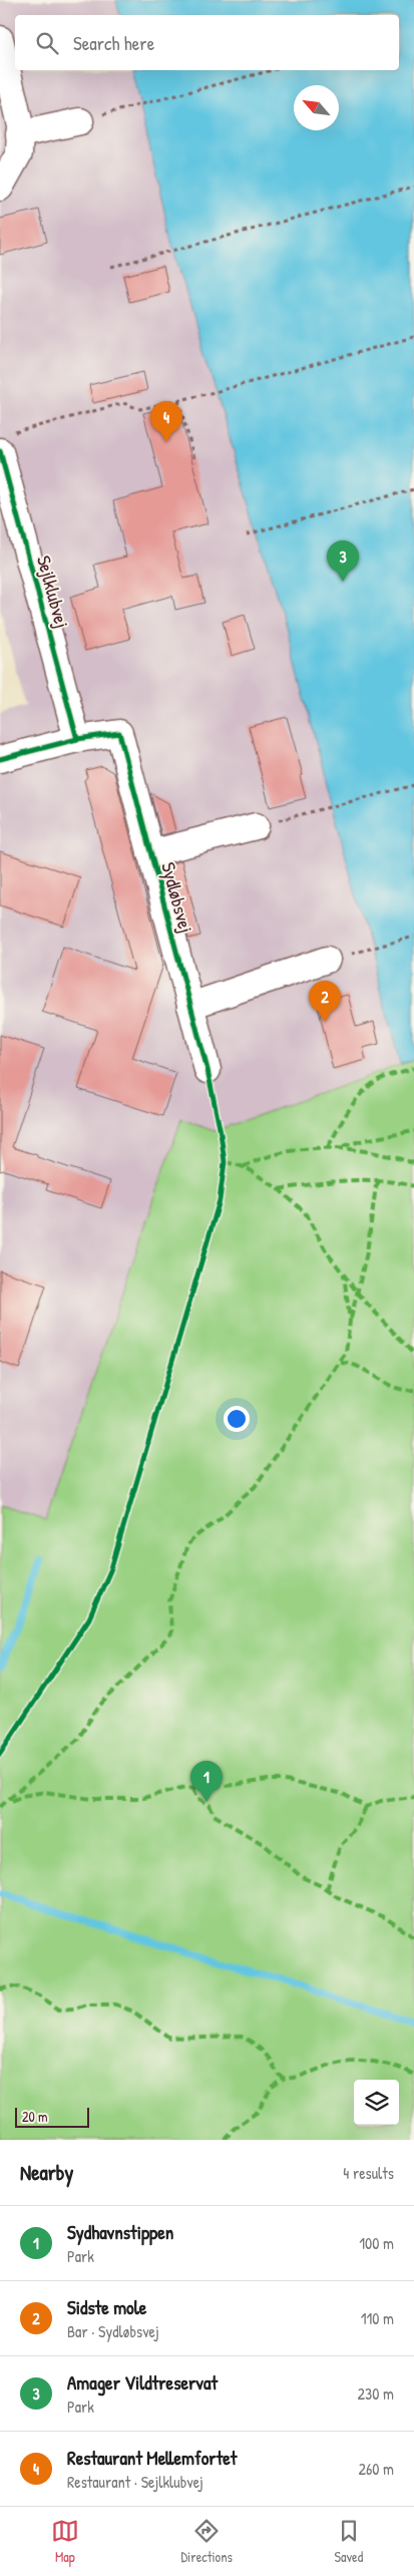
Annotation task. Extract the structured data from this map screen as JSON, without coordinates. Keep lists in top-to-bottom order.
{
  "streets": {
    "street": ["Sejlklubvej", "Sydløbsvej"]
  },
  "crossings": [
    ["Sejlklubvej", "Sydløbsvej"]
  ],
  "scale_bar": "20 m",
  "north": "top left",
  "page": {
    "search": "Search here",
    "pins": [
      "4",
      "3",
      "2",
      "1"
    ],
    "scale": "20 m",
    "heading": ["Nearby", "4 results"],
    "list": [
      {
        "mark": "1",
        "name": "Sydhavnstippen",
        "note": "Park",
        "value": "100 m"
      },
      {
        "mark": "2",
        "name": "Sidste mole",
        "note": "Bar · Sydløbsvej",
        "value": "110 m"
      },
      {
        "mark": "3",
        "name": "Amager Vildtreservat",
        "note": "Park",
        "value": "230 m"
      },
      {
        "mark": "4",
        "name": "Restaurant Mellemfortet",
        "note": "Restaurant · Sejlklubvej",
        "value": "260 m"
      }
    ],
    "nav": ["Map", "Directions", "Saved"]
  }
}
